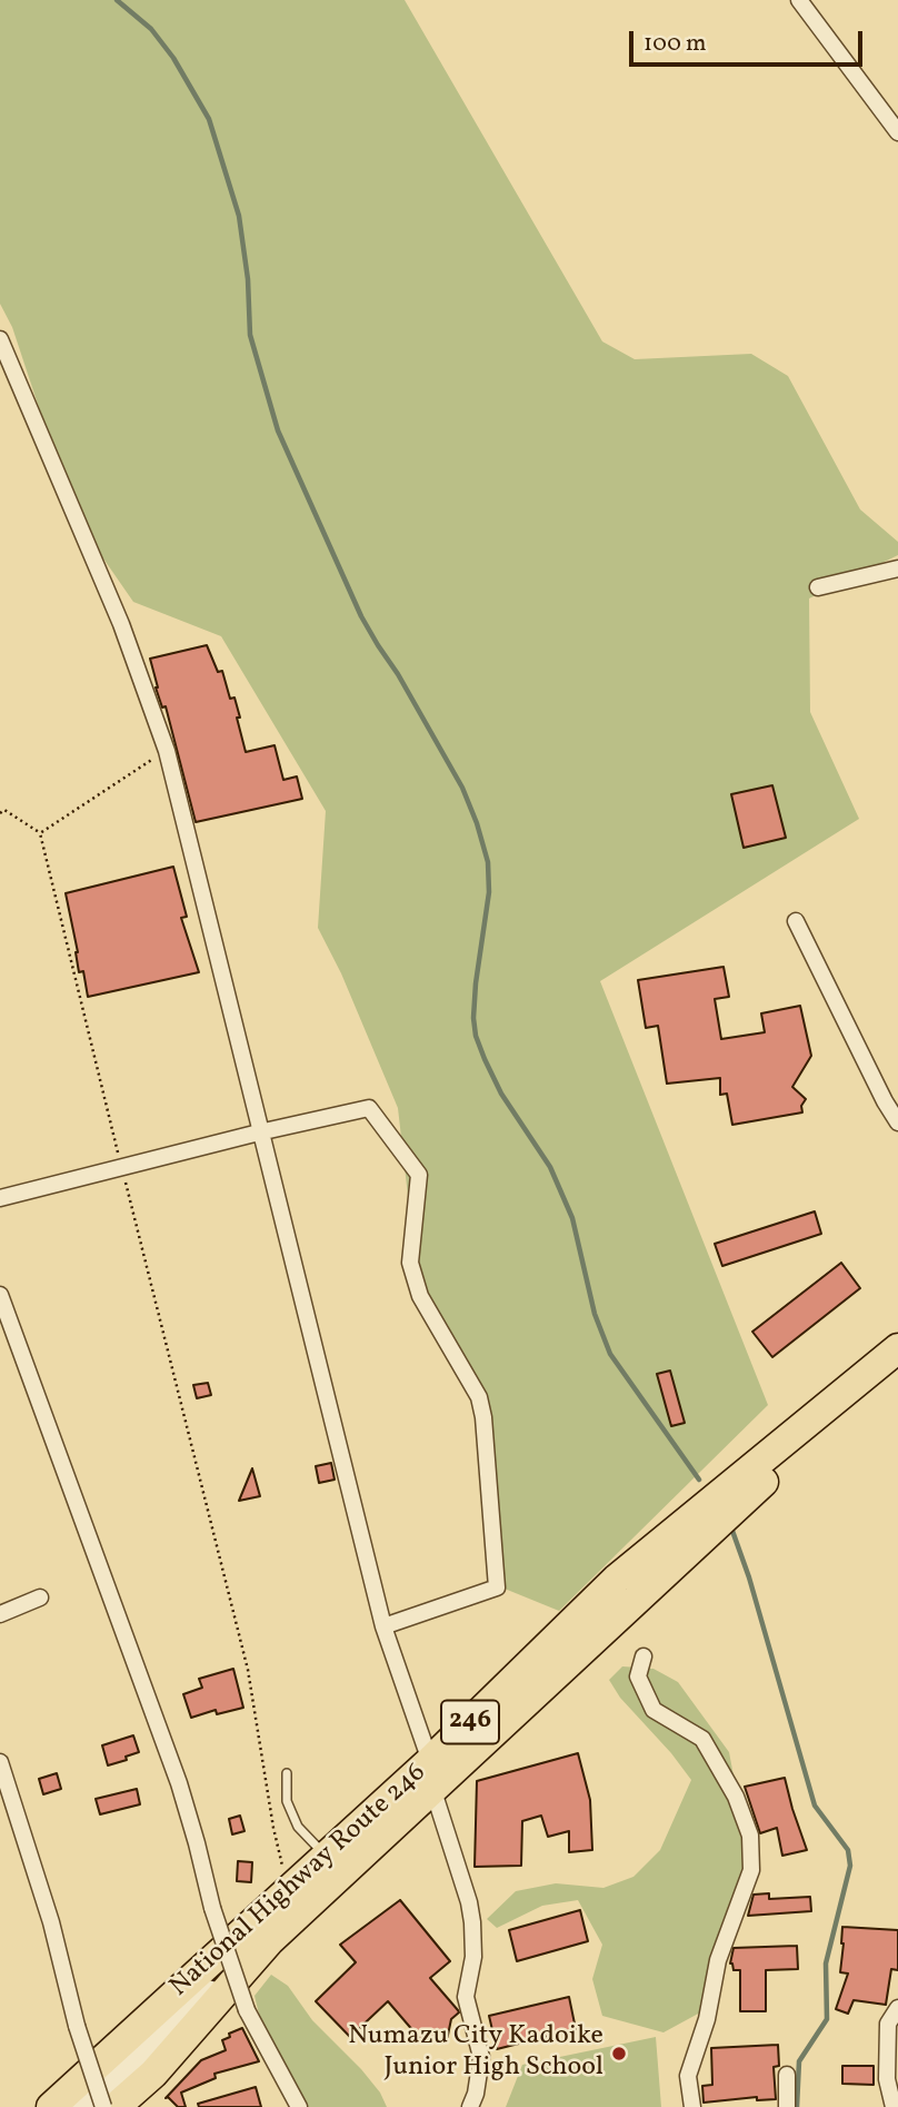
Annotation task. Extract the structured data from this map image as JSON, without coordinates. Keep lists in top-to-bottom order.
{
  "streets": {
    "highway": ["246", "National Highway Route 246"]
  },
  "places": ["Numazu City Kadoike Junior High School"],
  "scale_bar": "100 m"
}
